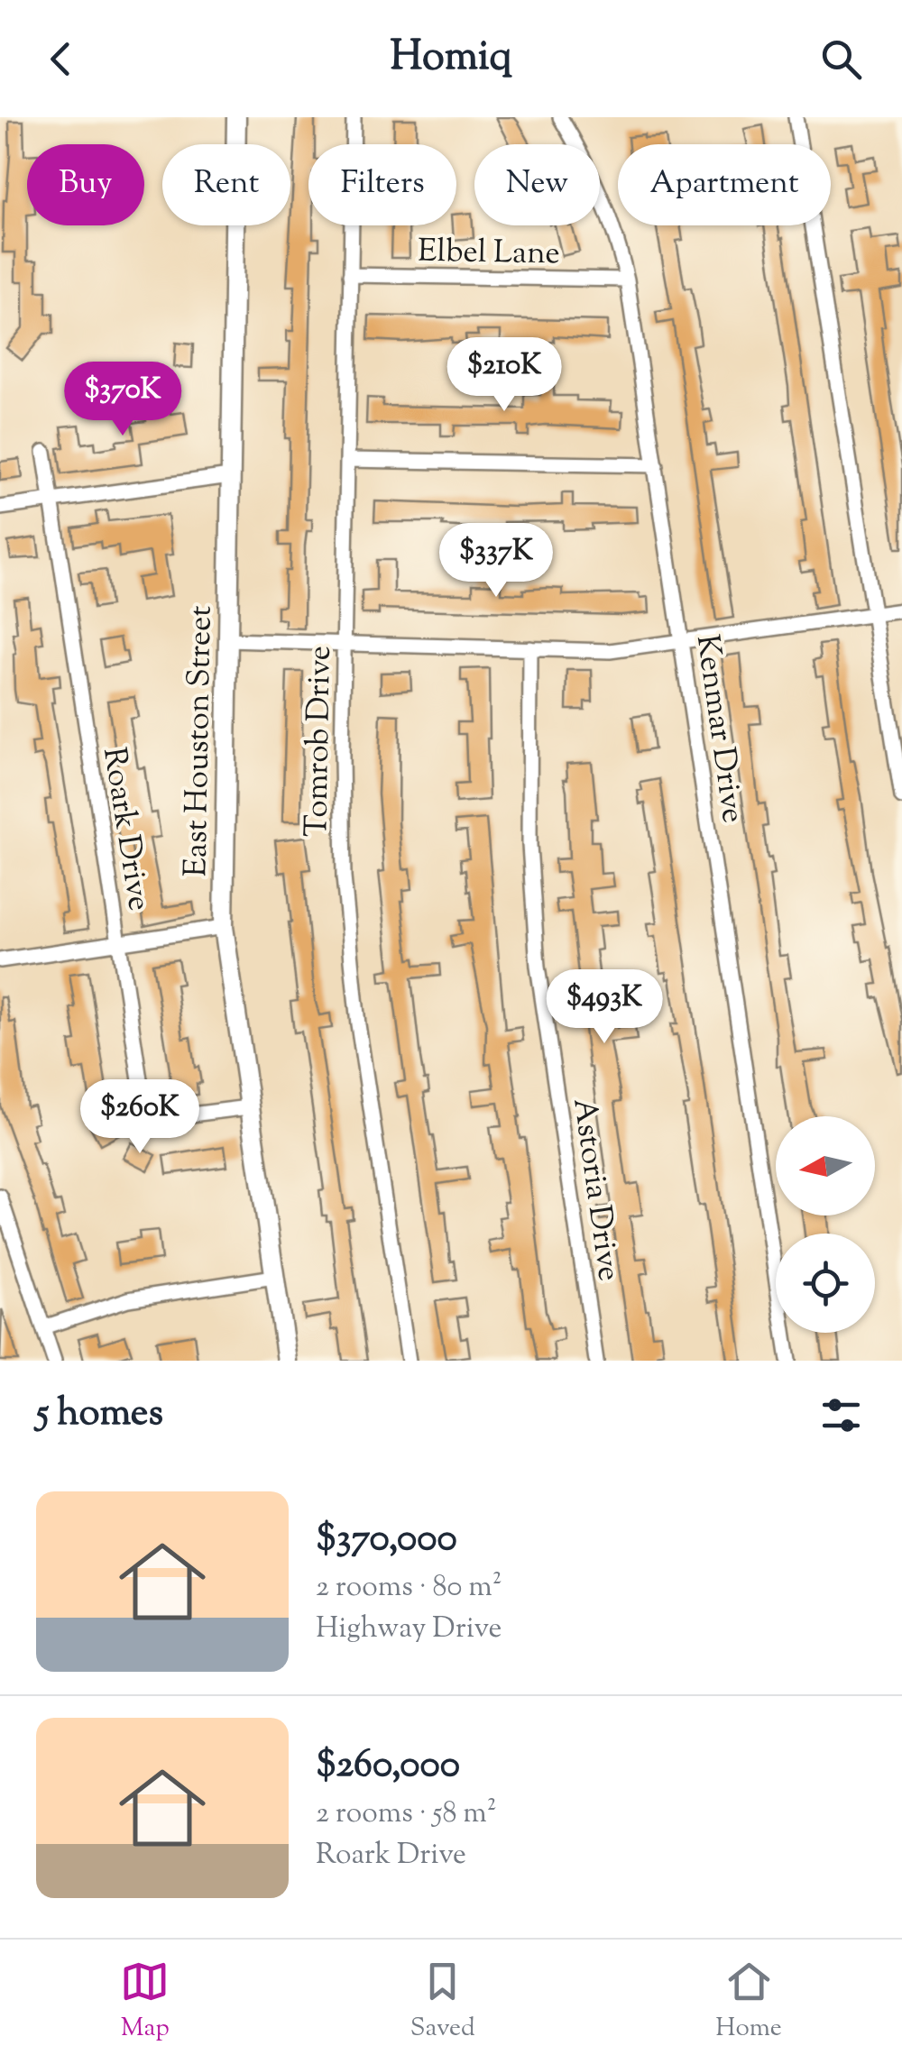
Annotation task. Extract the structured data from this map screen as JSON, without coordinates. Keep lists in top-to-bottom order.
{
  "streets": {
    "main road": ["East Houston Street"],
    "street": [
      "Elbel Lane",
      "Kenmar Drive",
      "Tomrob Drive",
      "Roark Drive",
      "Astoria Drive"
    ]
  },
  "crossings": [
    ["Elbel Lane", "Kenmar Drive"],
    ["Elbel Lane", "Tomrob Drive"],
    ["East Houston Street", "Roark Drive"]
  ],
  "north": "left",
  "page": {
    "header": "Homiq",
    "chip": [
      "Buy",
      "Rent",
      "Filters",
      "New",
      "Apartment"
    ],
    "price": [
      "$210K",
      "$370K",
      "$337K",
      "$493K",
      "$260K"
    ],
    "heading": "5 homes",
    "list": [
      {
        "name": "$370,000",
        "note": "2 rooms · 80 m² · Highway Drive"
      },
      {
        "name": "$260,000",
        "note": "2 rooms · 58 m² · Roark Drive"
      }
    ],
    "tabs": ["Map", "Saved", "Home"]
  }
}
